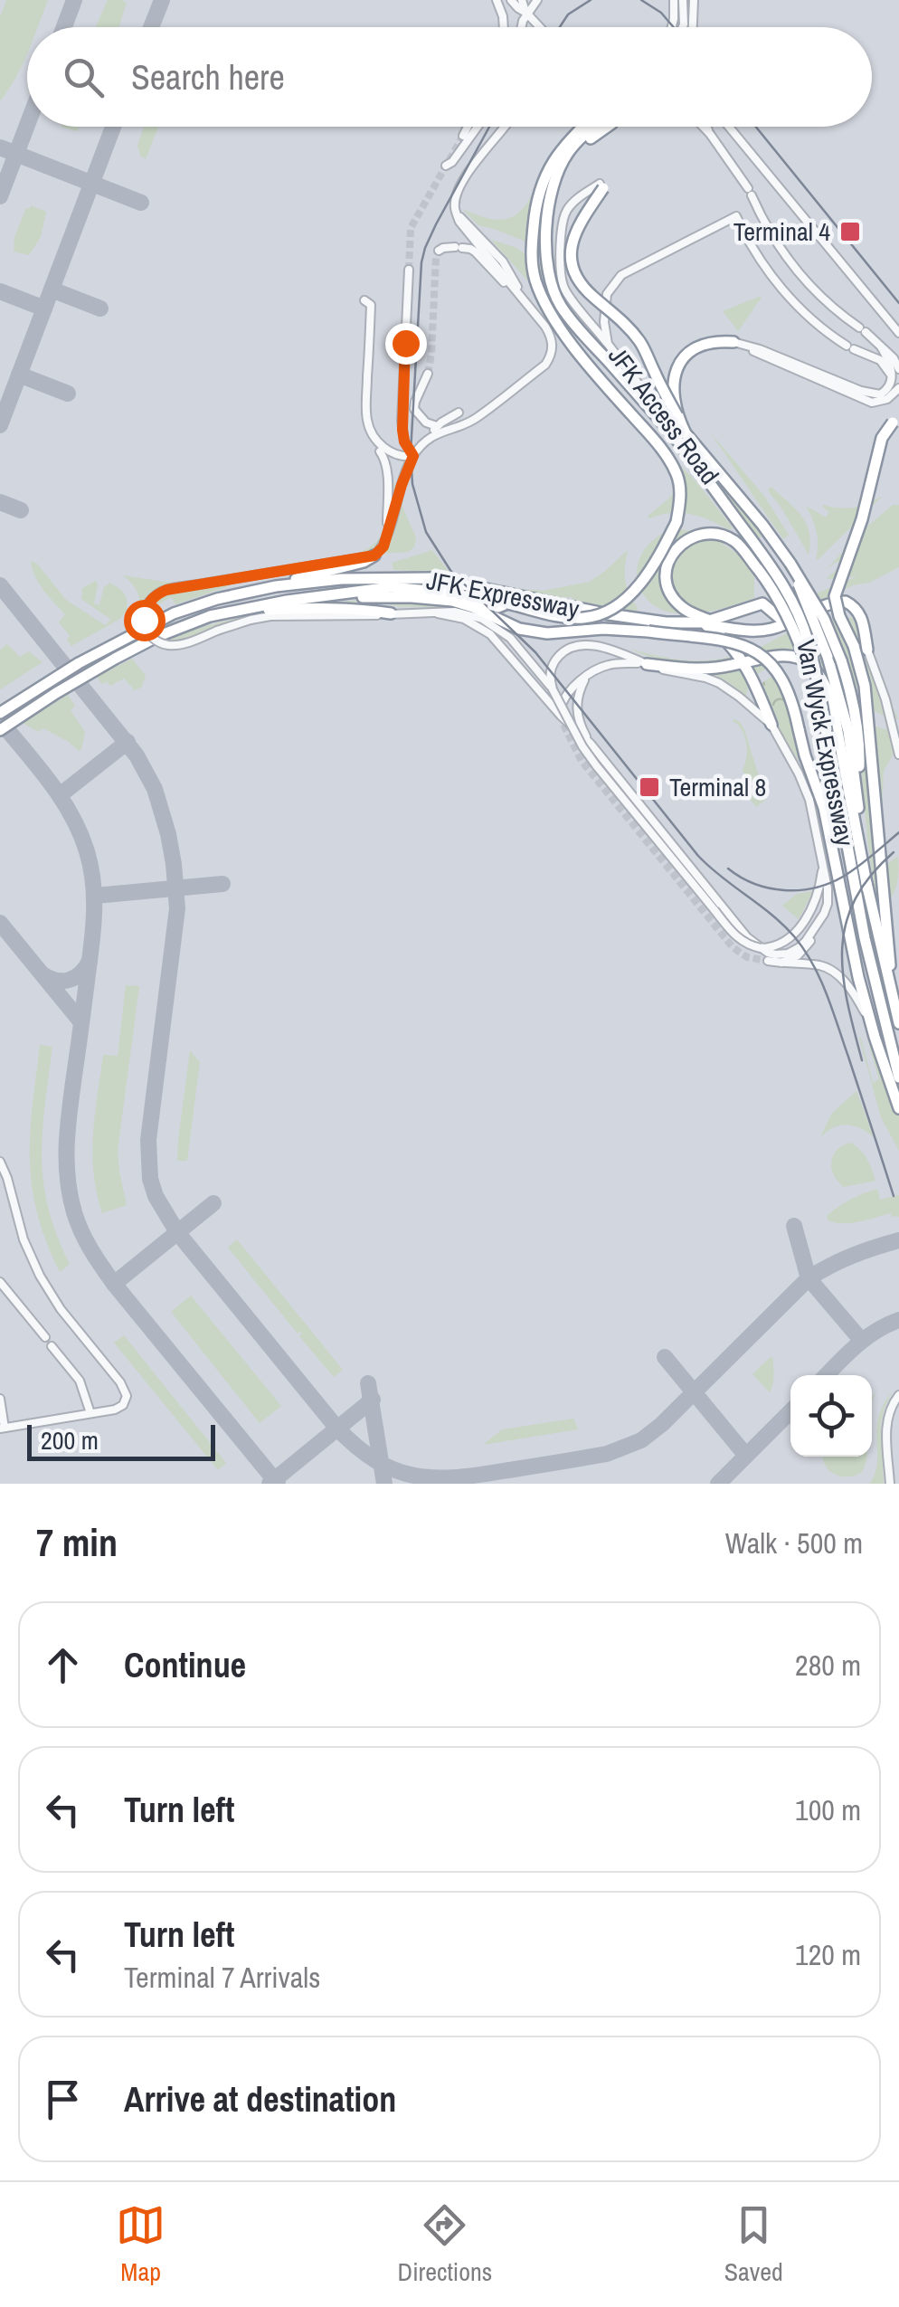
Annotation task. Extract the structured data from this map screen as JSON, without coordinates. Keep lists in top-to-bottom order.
{
  "streets": {
    "highway": ["JFK Expressway", "Van Wyck Expressway"],
    "street": ["JFK Access Road"]
  },
  "crossings": [
    ["JFK Access Road", "Van Wyck Expressway"]
  ],
  "places": {
    "transit": ["Terminal 4", "Terminal 8"]
  },
  "scale_bar": "200 m",
  "page": {
    "search": "Search here",
    "scale": "200 m",
    "heading": ["7 min", "Walk · 500 m"],
    "list": [
      ["Continue", "280 m"],
      ["Turn left", "100 m"],
      ["Turn left", "Terminal 7 Arrivals", "120 m"],
      "Arrive at destination"
    ],
    "nav": ["Map", "Directions", "Saved"]
  }
}
